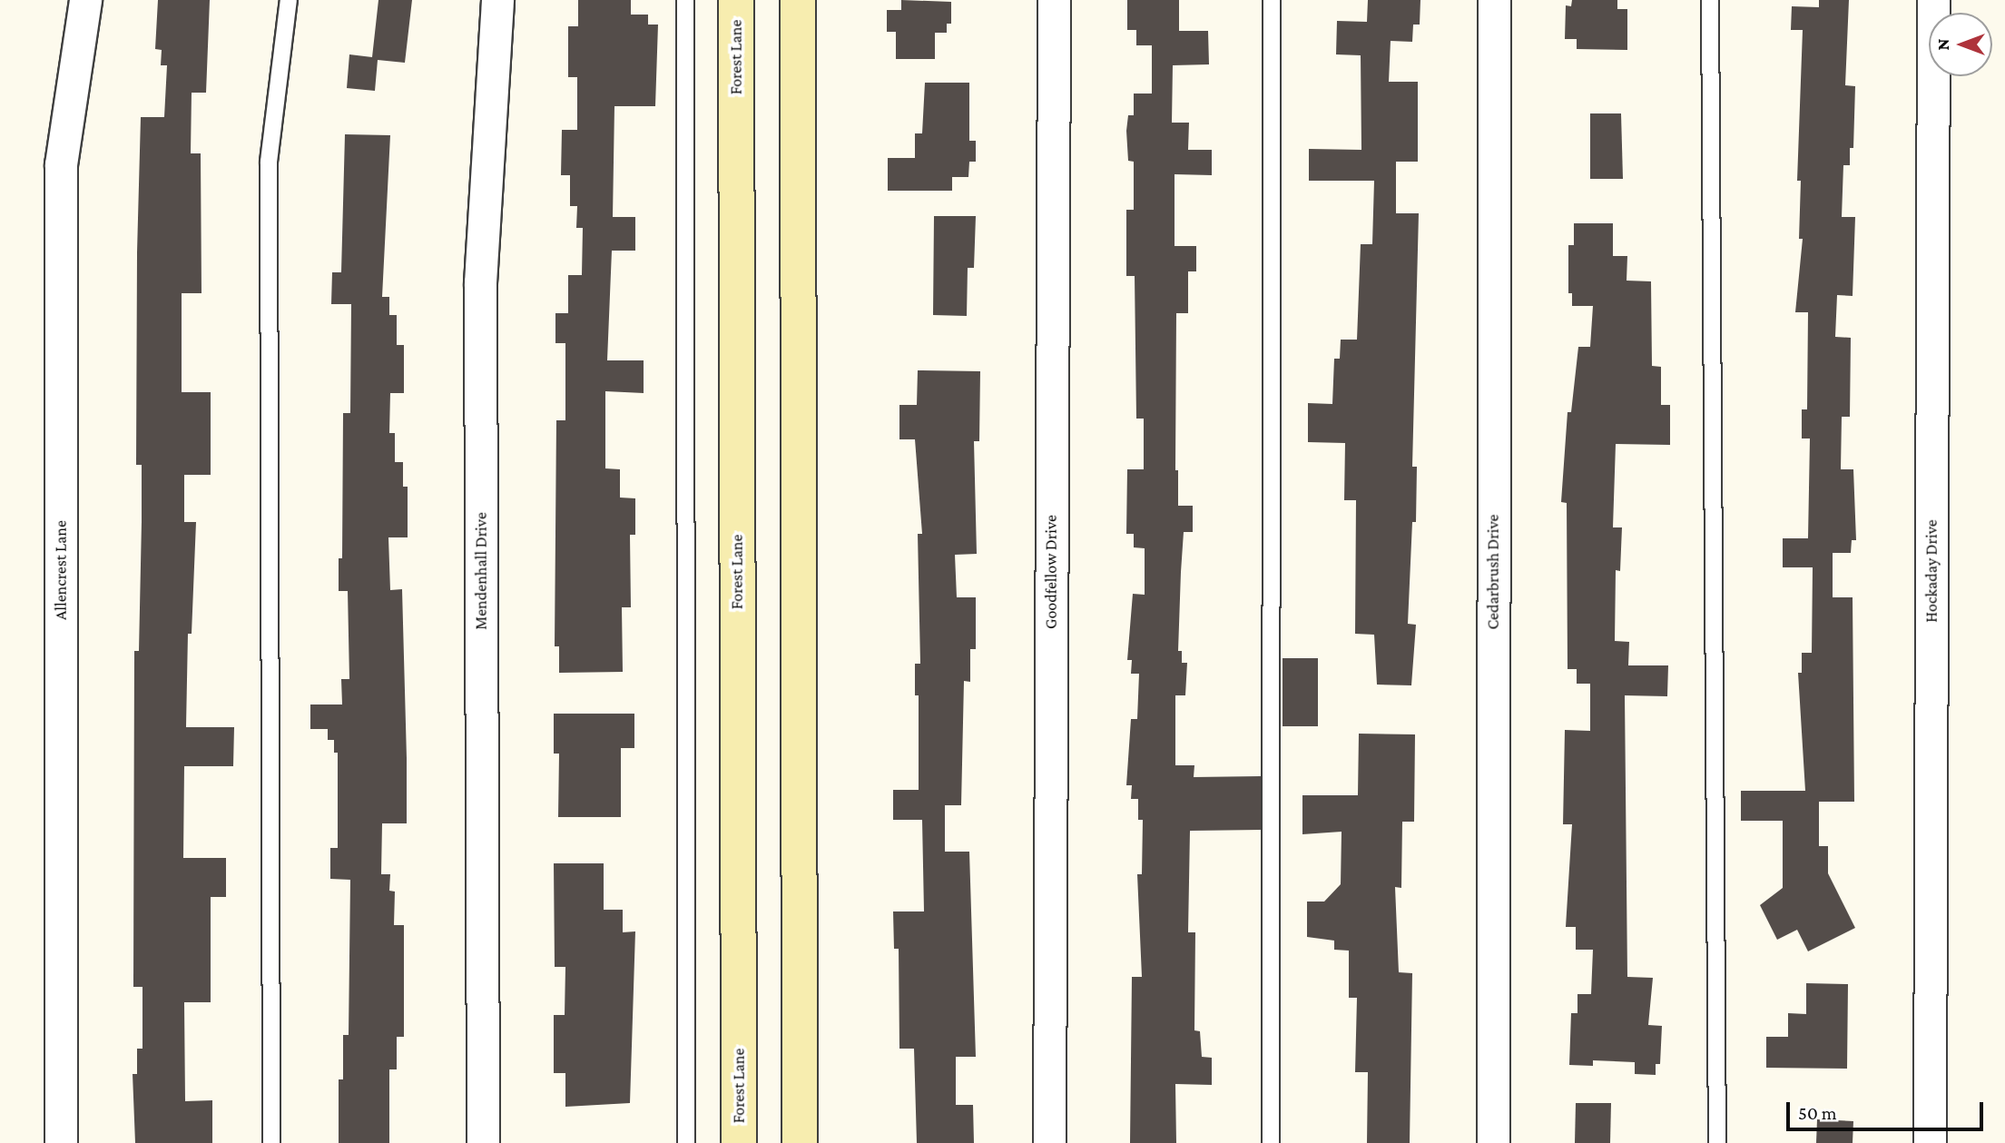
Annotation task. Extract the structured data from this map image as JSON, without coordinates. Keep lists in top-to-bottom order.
{
  "streets": {
    "main road": ["Forest Lane"],
    "street": [
      "Allencrest Lane",
      "Mendenhall Drive",
      "Hockaday Drive",
      "Goodfellow Drive",
      "Cedarbrush Drive"
    ]
  },
  "scale_bar": "50 m",
  "north": "left"
}
